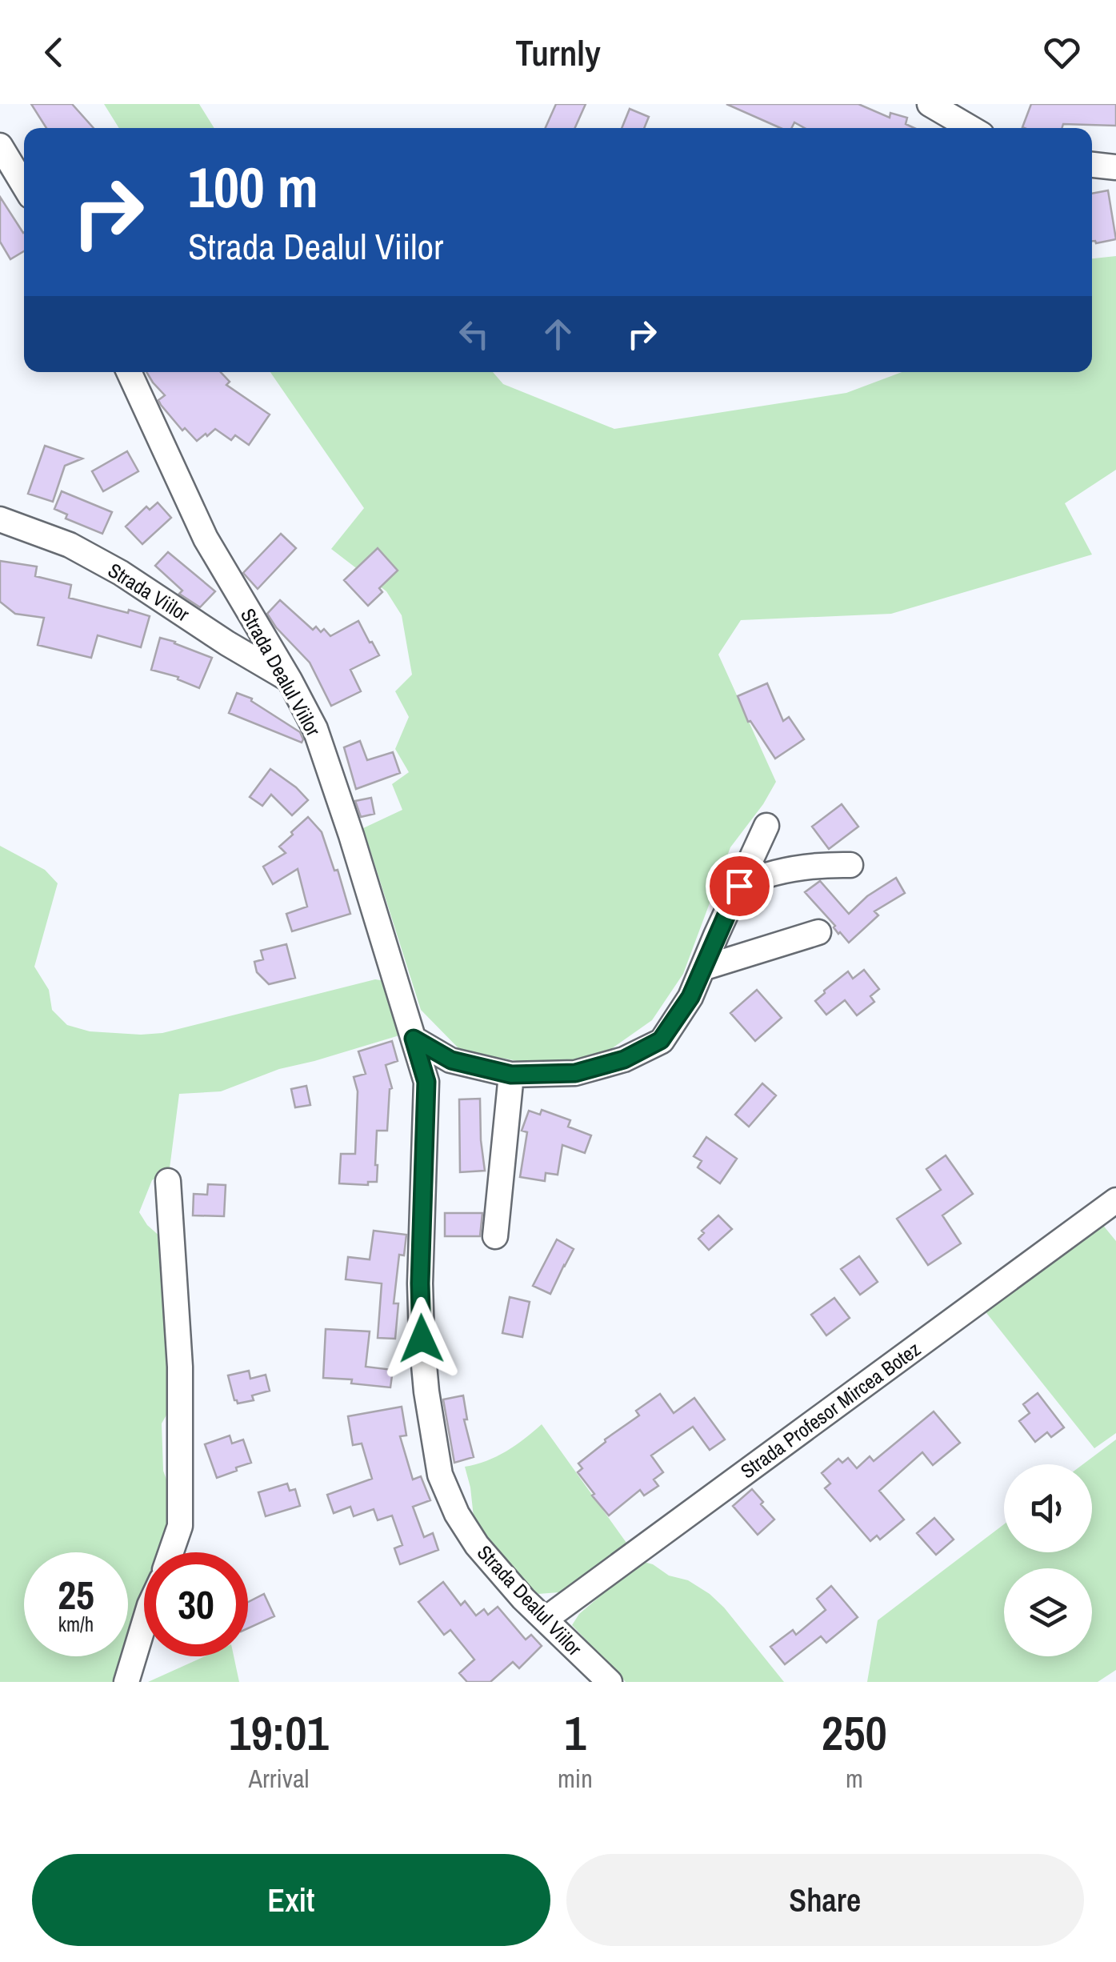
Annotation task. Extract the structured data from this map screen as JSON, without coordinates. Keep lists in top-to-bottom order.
{
  "streets": {
    "street": ["Strada Viilor", "Strada Dealul Viilor", "Strada Profesor Mircea Botez"]
  },
  "crossings": [
    ["Strada Viilor", "Strada Dealul Viilor"],
    ["Strada Dealul Viilor", "Strada Profesor Mircea Botez"]
  ],
  "page": {
    "header": "Turnly",
    "turn": ["100 m", "Strada Dealul Viilor"],
    "speed": "25 km/h",
    "limit": "30",
    "eta": [
      "19:01",
      "Arrival",
      "1",
      "min",
      "250",
      "m"
    ],
    "buttons": ["Exit", "Share"]
  }
}
